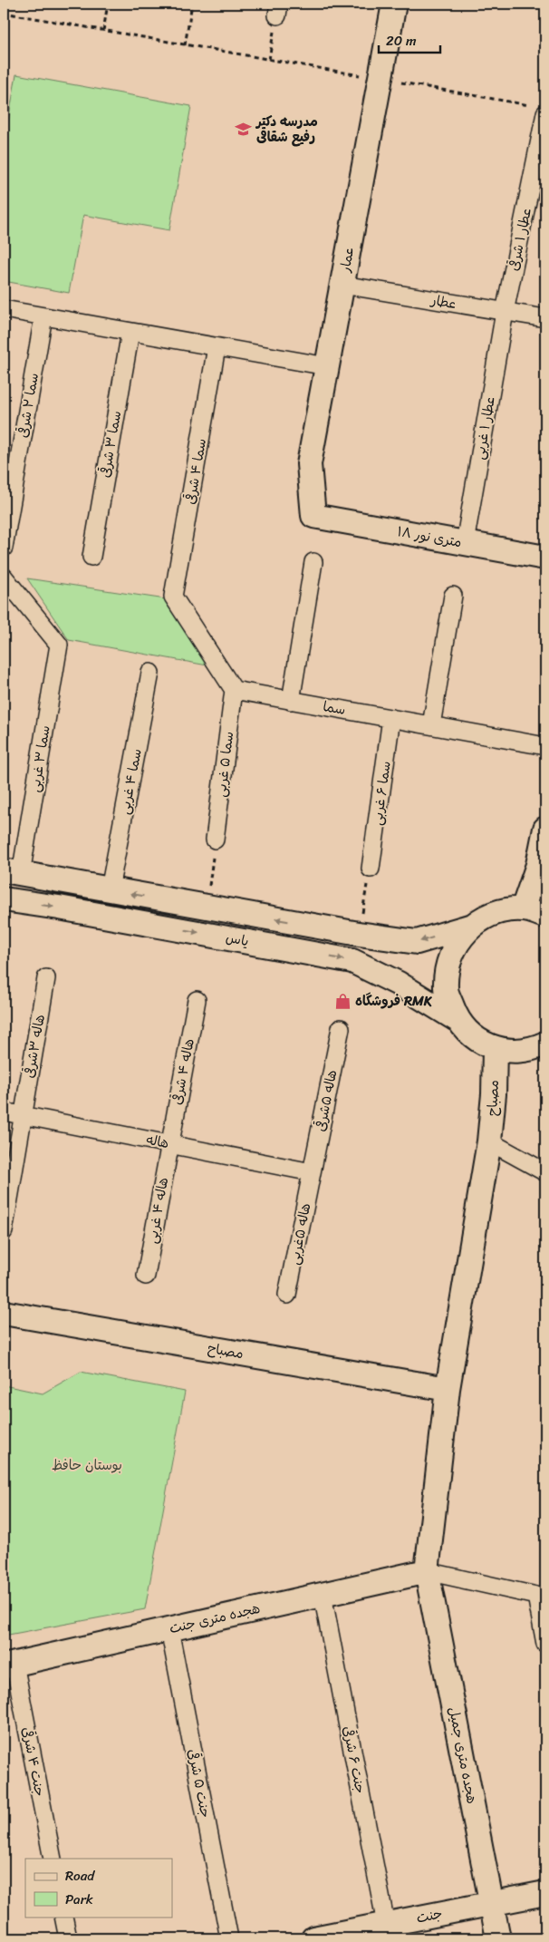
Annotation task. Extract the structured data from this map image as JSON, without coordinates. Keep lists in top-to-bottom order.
{
  "streets": {
    "street": [
      "عطار ۱ شرقی",
      "عمار",
      "عطار",
      "سما ۲ شرقی",
      "عطار ۱ غربی",
      "سما ۳ شرقی",
      "سما ۴ شرقی",
      "۱۸ متری نور",
      "سما",
      "سما ۳ غربی",
      "سما ۵ غربی",
      "سما ۴ غربی",
      "سما ۶ غربی",
      "یاس",
      "هاله ۳شرقی",
      "هاله ۴ شرقی",
      "مصباح",
      "هاله ۵شرقی",
      "هاله",
      "هاله ۴ غربی",
      "هاله ۵غربی",
      "هجده متری جنت",
      "هجده متری جمیل",
      "جنت ۶ شرقی",
      "جنت ۴ شرقی",
      "جنت ۵ شرقی",
      "جنت"
    ]
  },
  "crossings": [
    ["عطار ۱ شرقی", "عطار"],
    ["عطار ۱ شرقی", "عطار ۱ غربی"],
    ["عمار", "عطار"],
    ["عمار", "۱۸ متری نور"],
    ["عطار", "عطار ۱ غربی"],
    ["عطار ۱ غربی", "۱۸ متری نور"],
    ["سما ۴ شرقی", "سما"],
    ["سما ۴ شرقی", "سما ۵ غربی"],
    ["سما", "سما ۵ غربی"],
    ["سما", "سما ۶ غربی"],
    ["سما ۳ غربی", "یاس"],
    ["سما ۴ غربی", "یاس"],
    ["هاله ۳شرقی", "هاله"],
    ["هاله ۴ شرقی", "هاله"],
    ["هاله ۴ شرقی", "هاله ۴ غربی"],
    ["مصباح", "هجده متری جنت"],
    ["مصباح", "هجده متری جمیل"],
    ["هاله ۵شرقی", "هاله"],
    ["هاله ۵شرقی", "هاله ۵غربی"],
    ["هاله", "هاله ۴ غربی"],
    ["هاله", "هاله ۵غربی"],
    ["هجده متری جنت", "هجده متری جمیل"],
    ["هجده متری جنت", "جنت ۶ شرقی"],
    ["هجده متری جنت", "جنت ۴ شرقی"],
    ["هجده متری جنت", "جنت ۵ شرقی"],
    ["هجده متری جمیل", "جنت"],
    ["جنت ۶ شرقی", "جنت"]
  ],
  "parks": ["بوستان حافظ"],
  "places": {
    "school or university": ["مدرسه دکتر رفیع شقاقی"],
    "shop": ["فروشگاه RMK"]
  },
  "legend": ["Road", "Park"],
  "scale_bar": "20 m"
}
